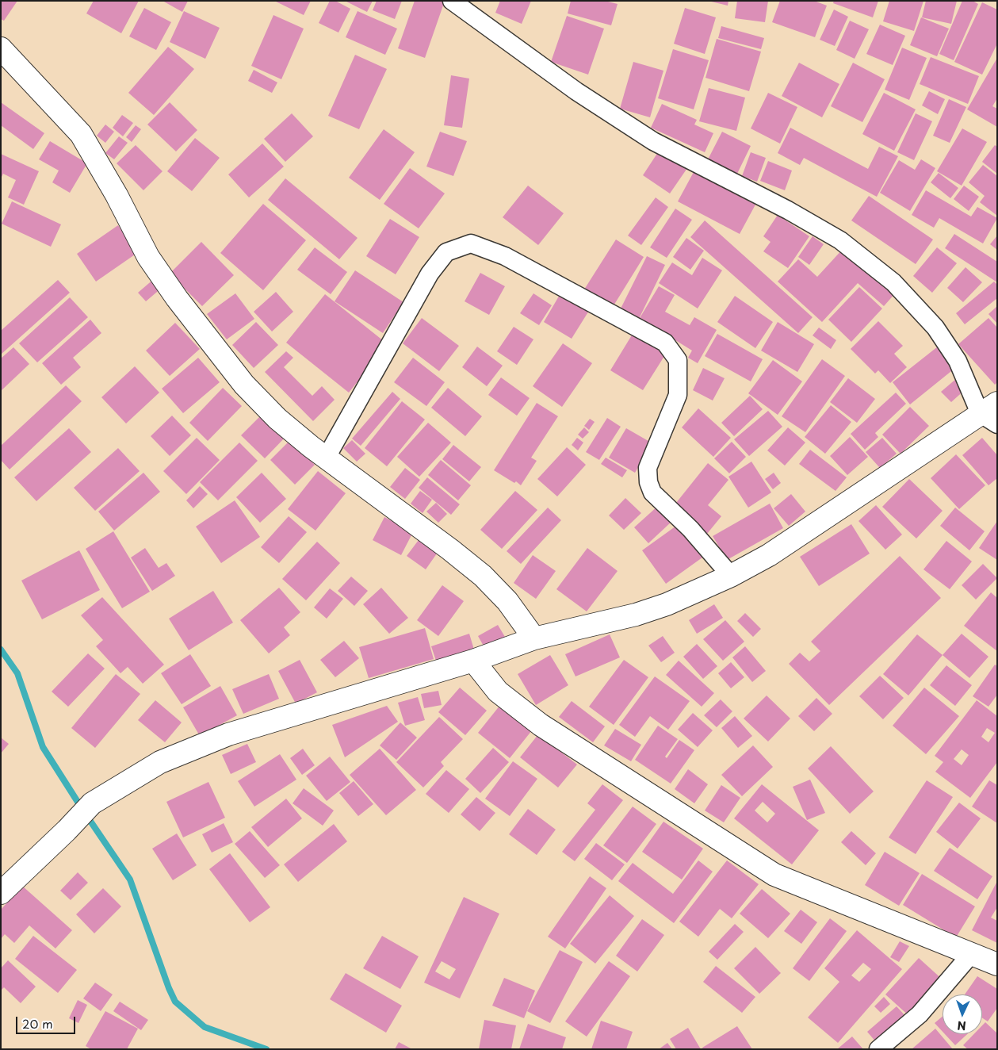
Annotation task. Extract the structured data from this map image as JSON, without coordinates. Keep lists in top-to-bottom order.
{
  "scale_bar": "20 m",
  "north": "bottom"
}
